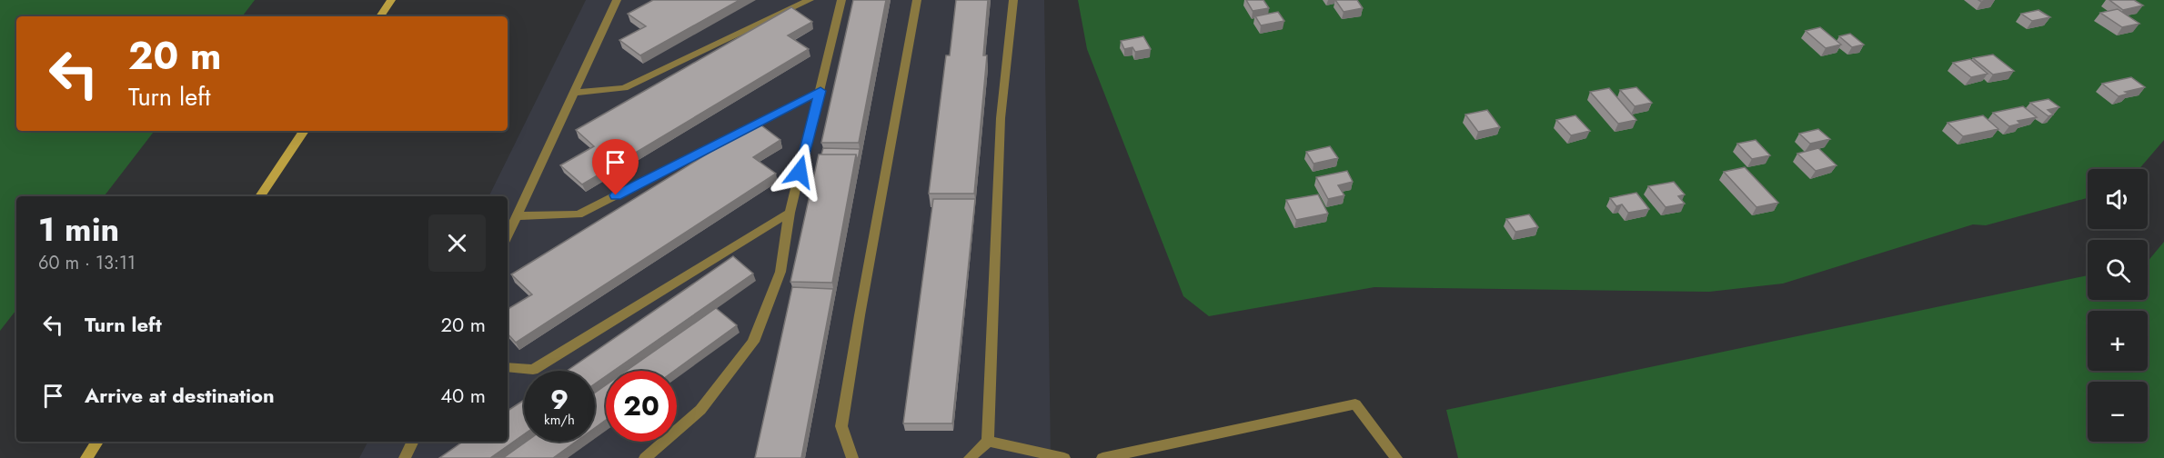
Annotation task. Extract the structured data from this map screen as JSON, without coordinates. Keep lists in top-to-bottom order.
{
  "page": {
    "turn": ["20 m", "Turn left"],
    "map_buttons": ["+", "−"],
    "heading": ["1 min", "60 m · 13:11"],
    "list": [
      {
        "name": "Turn left",
        "value": "20 m"
      },
      {
        "name": "Arrive at destination",
        "value": "40 m"
      }
    ],
    "speed": "9 km/h",
    "limit": "20"
  }
}
